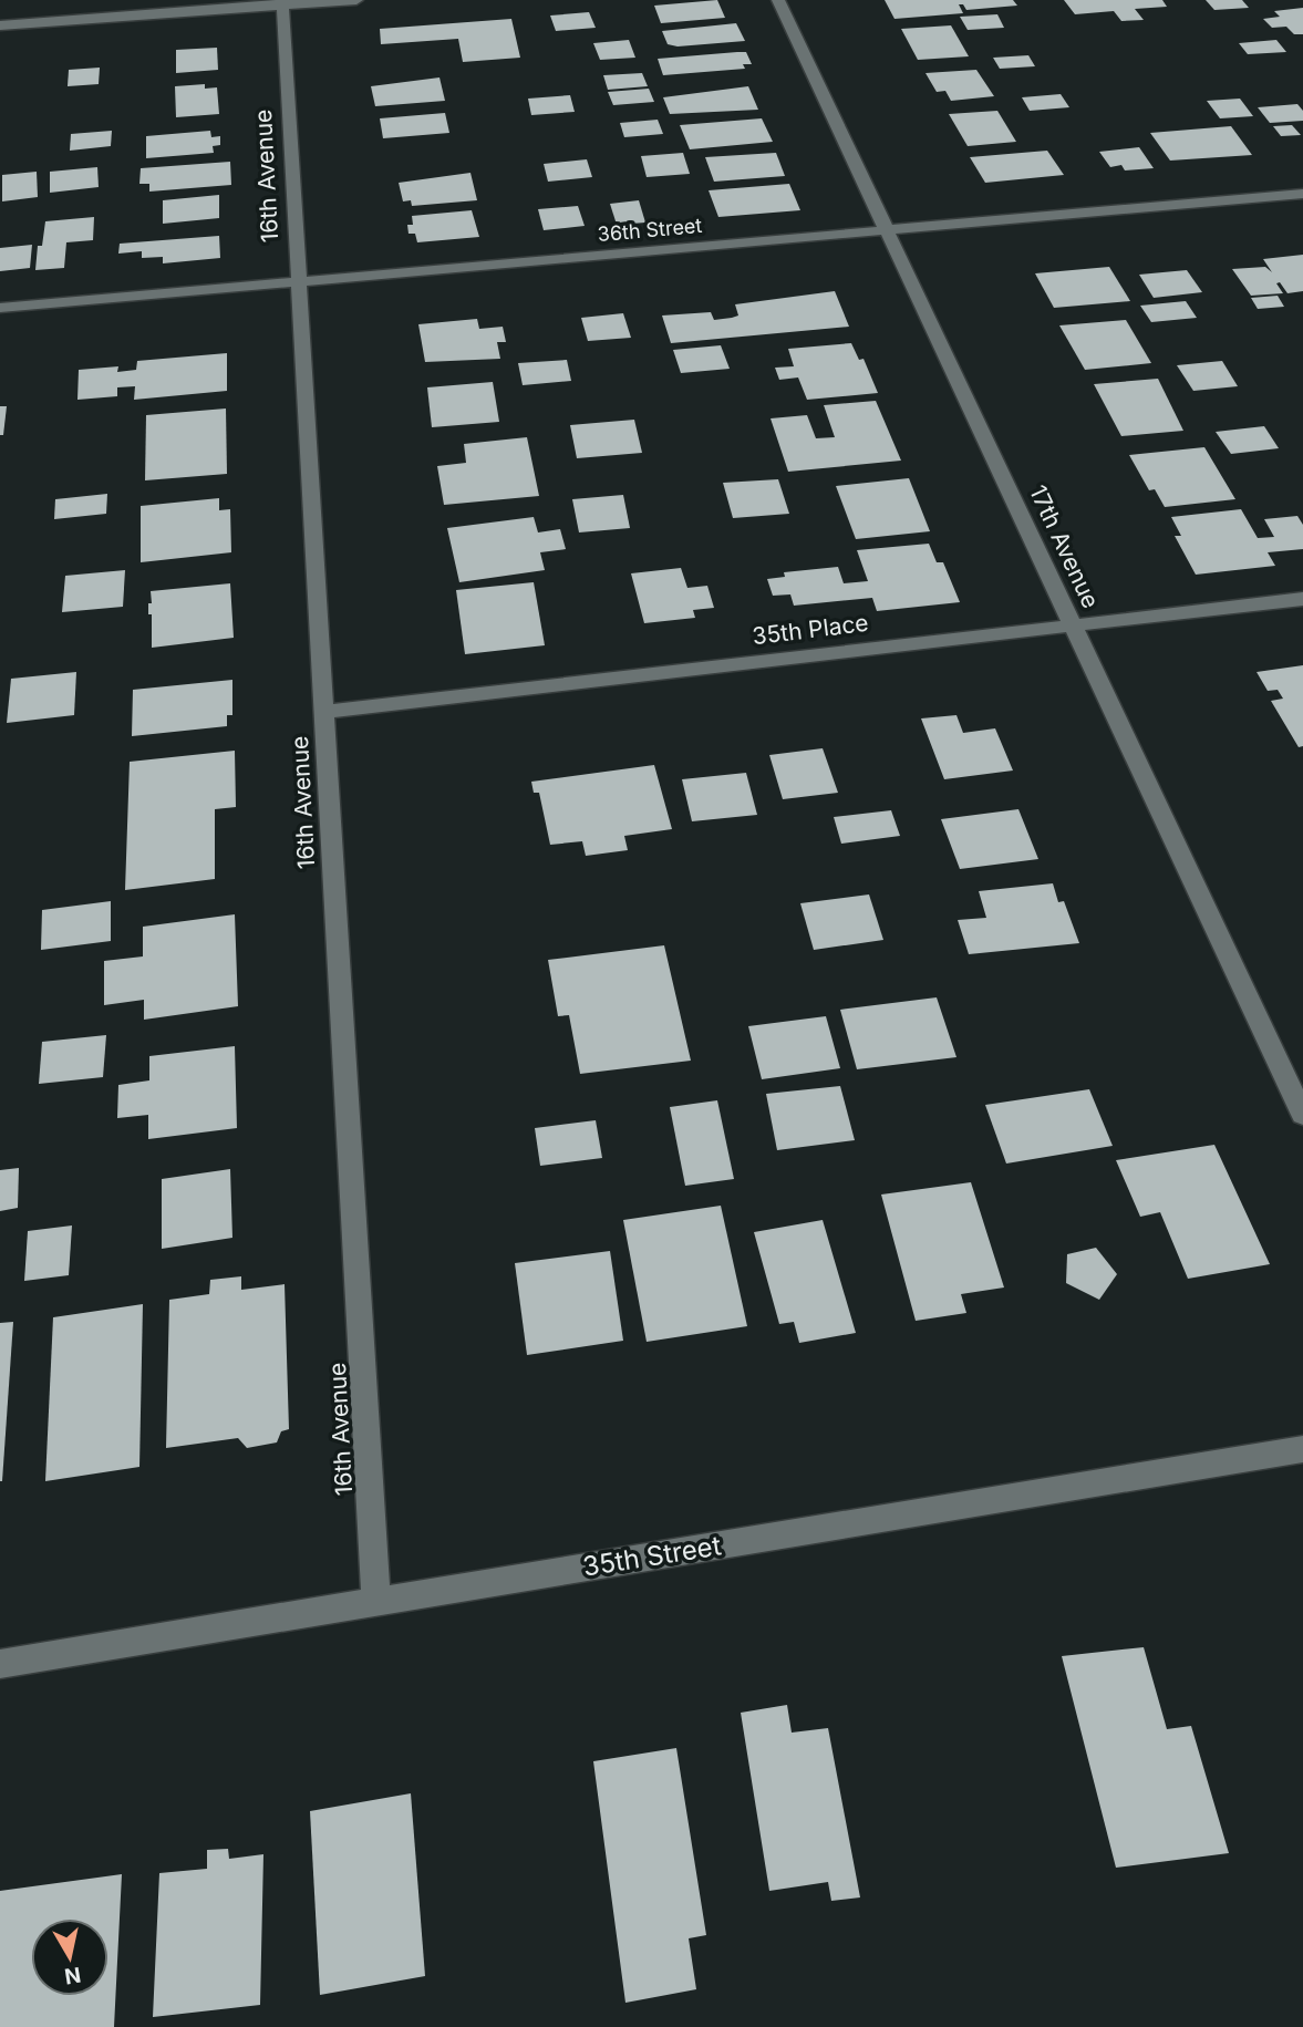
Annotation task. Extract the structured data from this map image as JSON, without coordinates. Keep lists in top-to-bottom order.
{
  "streets": {
    "street": [
      "16th Avenue",
      "36th Street",
      "17th Avenue",
      "35th Place",
      "35th Street"
    ]
  },
  "crossings": [
    ["16th Avenue", "36th Street"],
    ["16th Avenue", "35th Place"],
    ["16th Avenue", "35th Street"],
    ["36th Street", "17th Avenue"],
    ["17th Avenue", "35th Place"]
  ],
  "north": "bottom"
}
